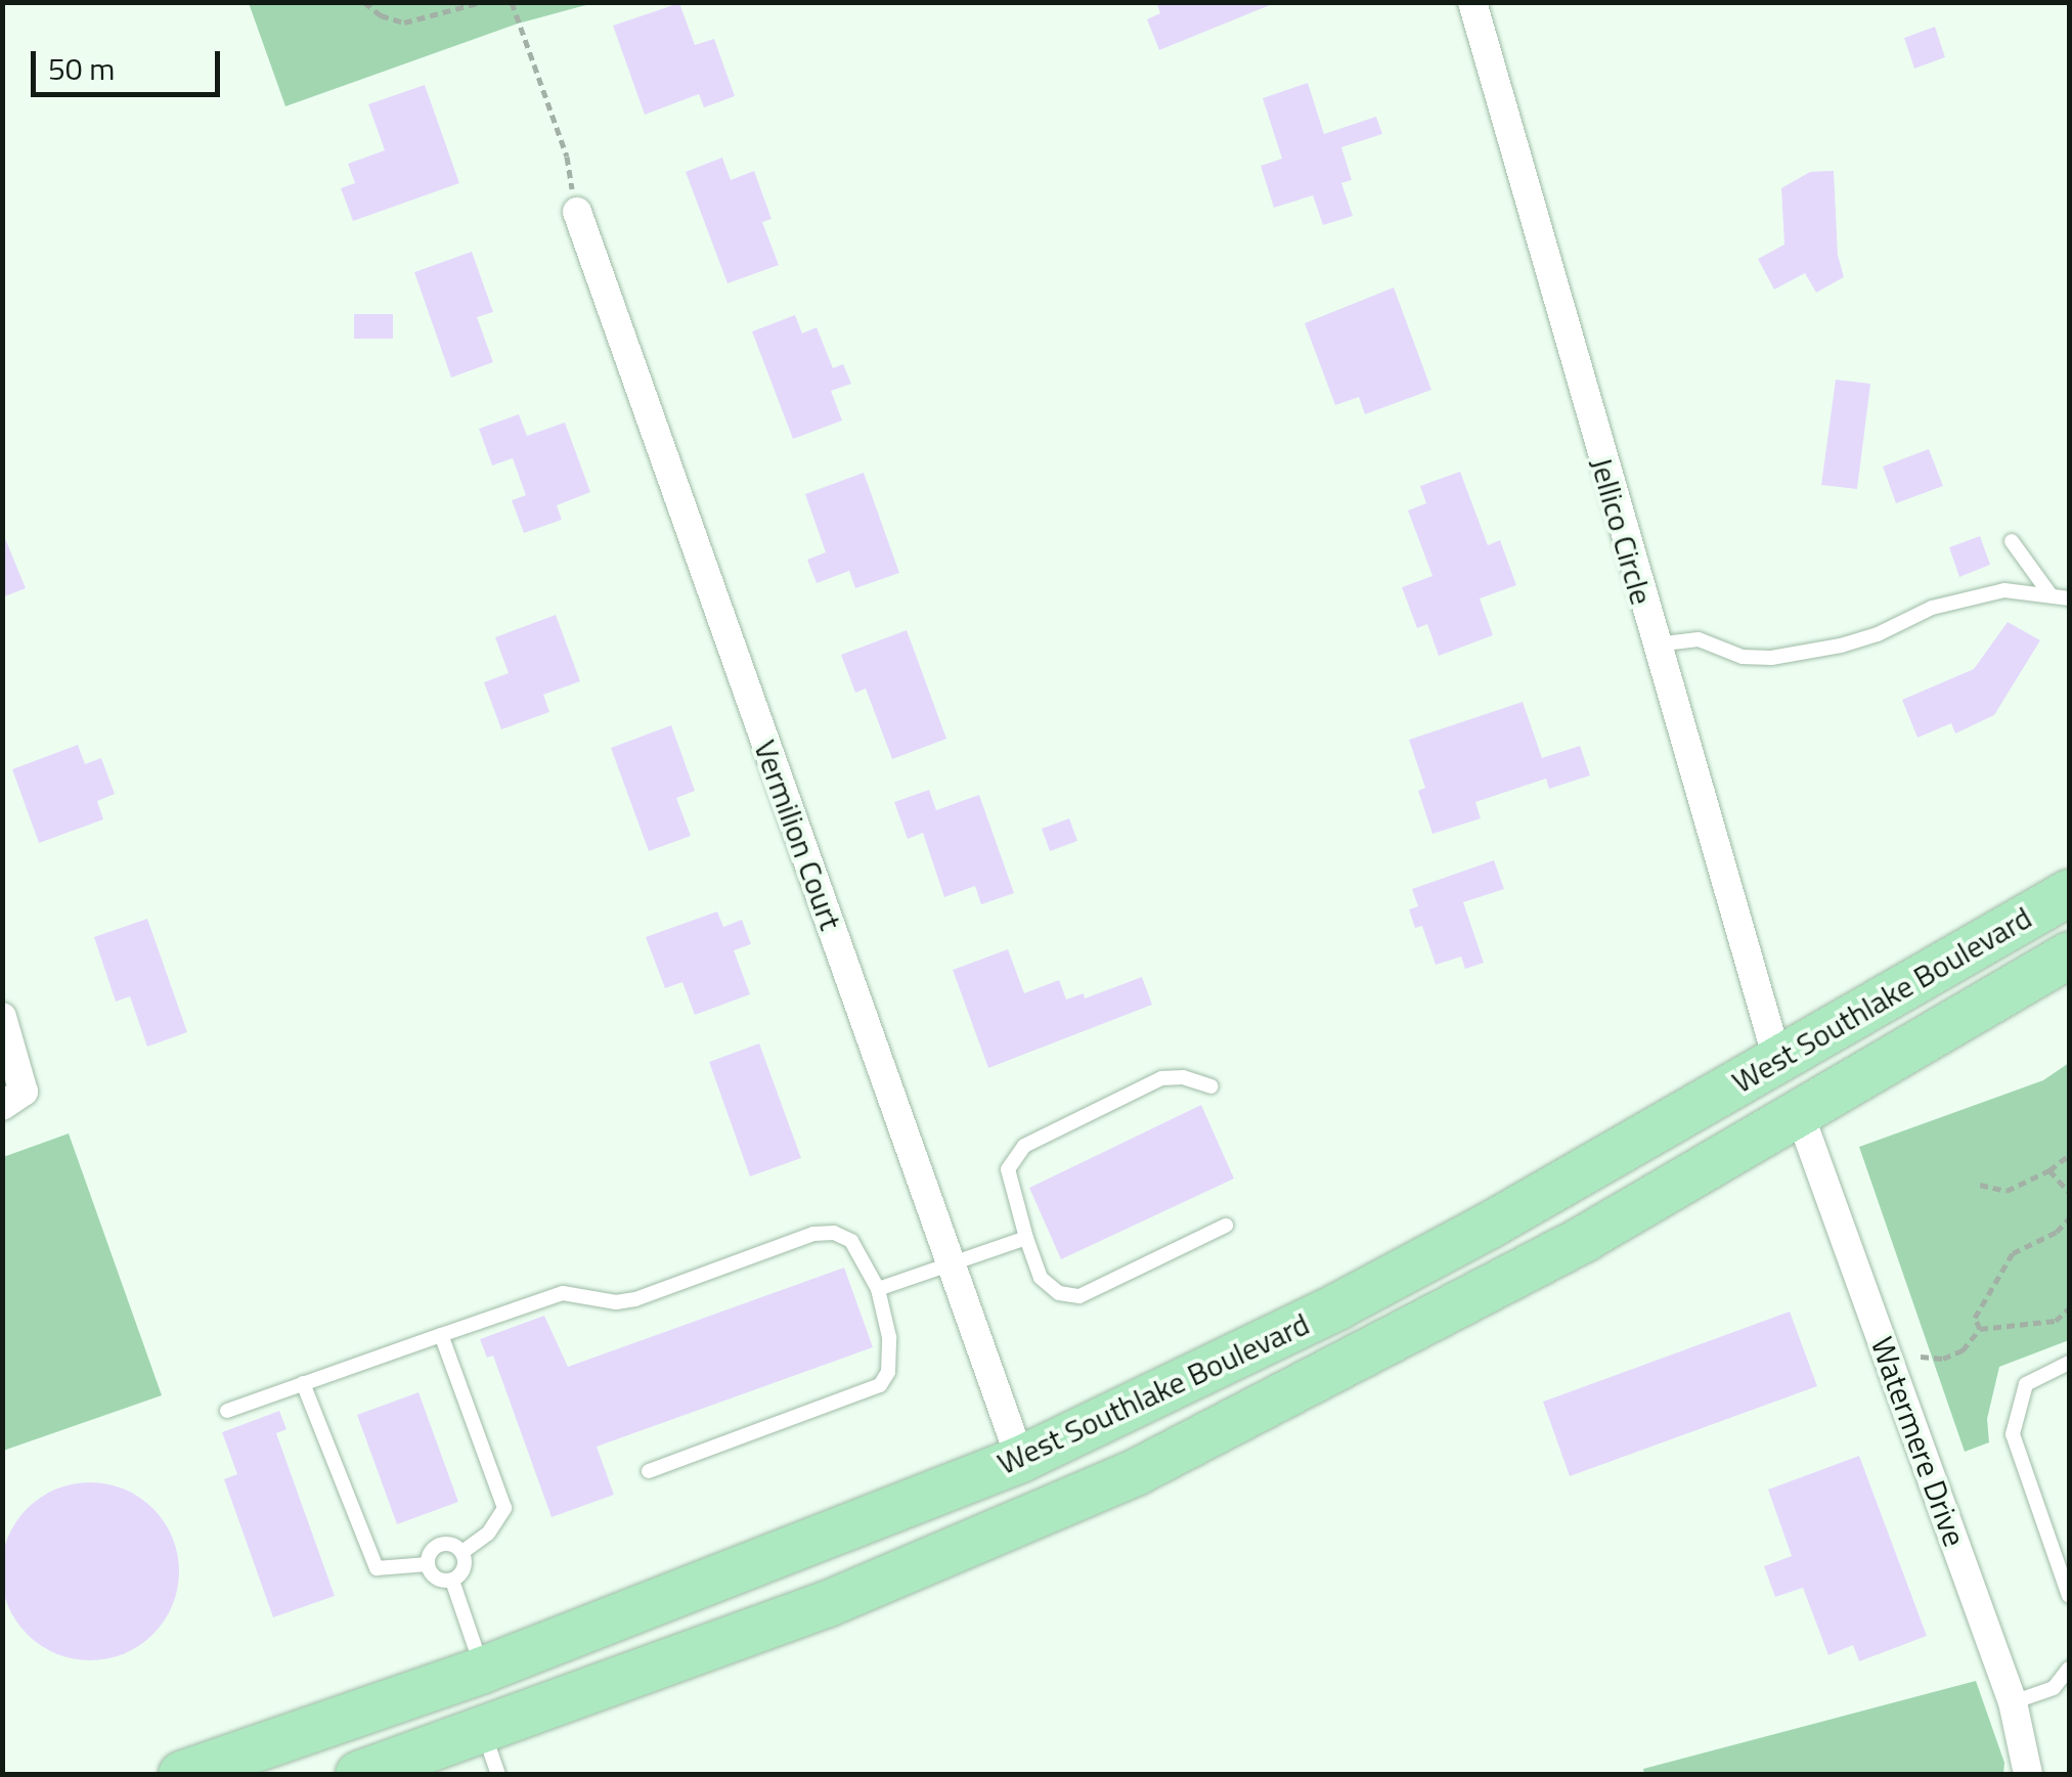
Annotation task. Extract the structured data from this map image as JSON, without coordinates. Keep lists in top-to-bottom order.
{
  "streets": {
    "main road": ["West Southlake Boulevard"],
    "street": ["Jellico Circle", "Vermilion Court", "Watermere Drive"]
  },
  "crossings": [
    ["Jellico Circle", "West Southlake Boulevard"],
    ["Vermilion Court", "West Southlake Boulevard"],
    ["West Southlake Boulevard", "Watermere Drive"]
  ],
  "scale_bar": "50 m"
}
